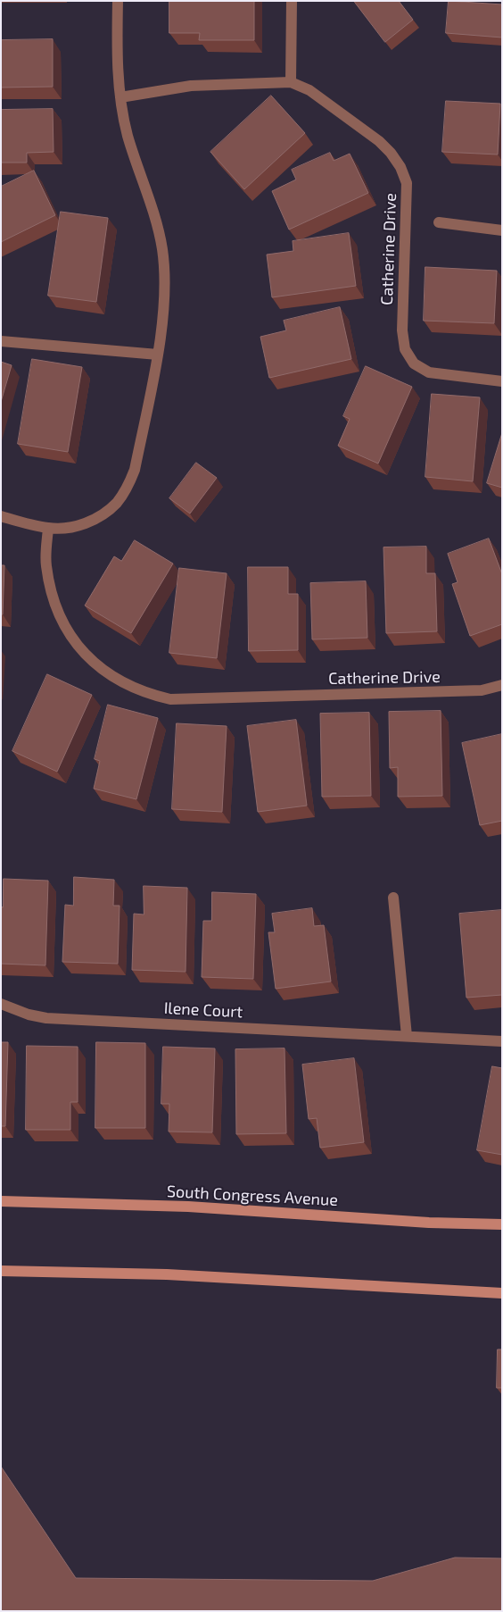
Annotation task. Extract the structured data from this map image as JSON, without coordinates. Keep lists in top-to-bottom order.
{
  "streets": {
    "main road": ["South Congress Avenue"],
    "street": ["Catherine Drive", "Ilene Court"]
  }
}
